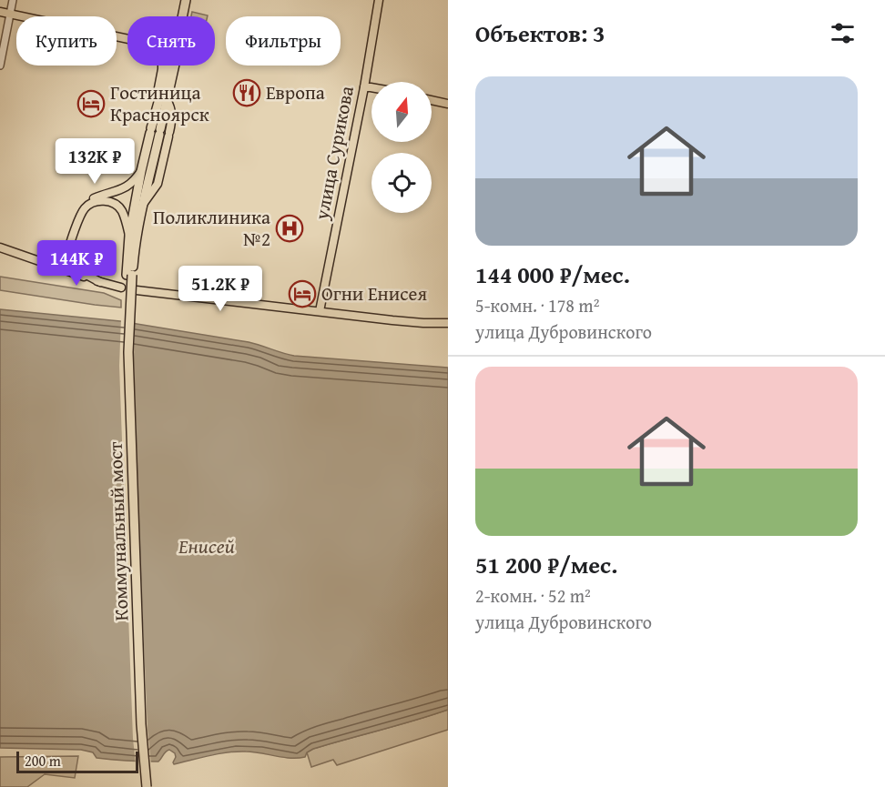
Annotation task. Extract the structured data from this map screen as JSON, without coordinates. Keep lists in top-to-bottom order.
{
  "streets": {
    "highway": ["Коммунальный мост"],
    "main road": ["улица Сурикова"]
  },
  "water": ["Енисей"],
  "places": {
    "restaurant": ["Европа"],
    "hotel": ["Гостиница Красноярск", "Огни Енисея"],
    "hospital": ["Поликлиника №2"]
  },
  "scale_bar": "200 m",
  "north": "top",
  "page": {
    "heading": "Объектов: 3",
    "chip": ["Купить", "Снять", "Фильтры"],
    "list": [
      {
        "name": "144 000 ₽/мес.",
        "note": "5-комн. · 178 m² · улица Дубровинского"
      },
      {
        "name": "51 200 ₽/мес.",
        "note": "2-комн. · 52 m² · улица Дубровинского"
      }
    ],
    "price": ["132K ₽", "144K ₽", "51.2K ₽"],
    "scale": "200 m"
  }
}
